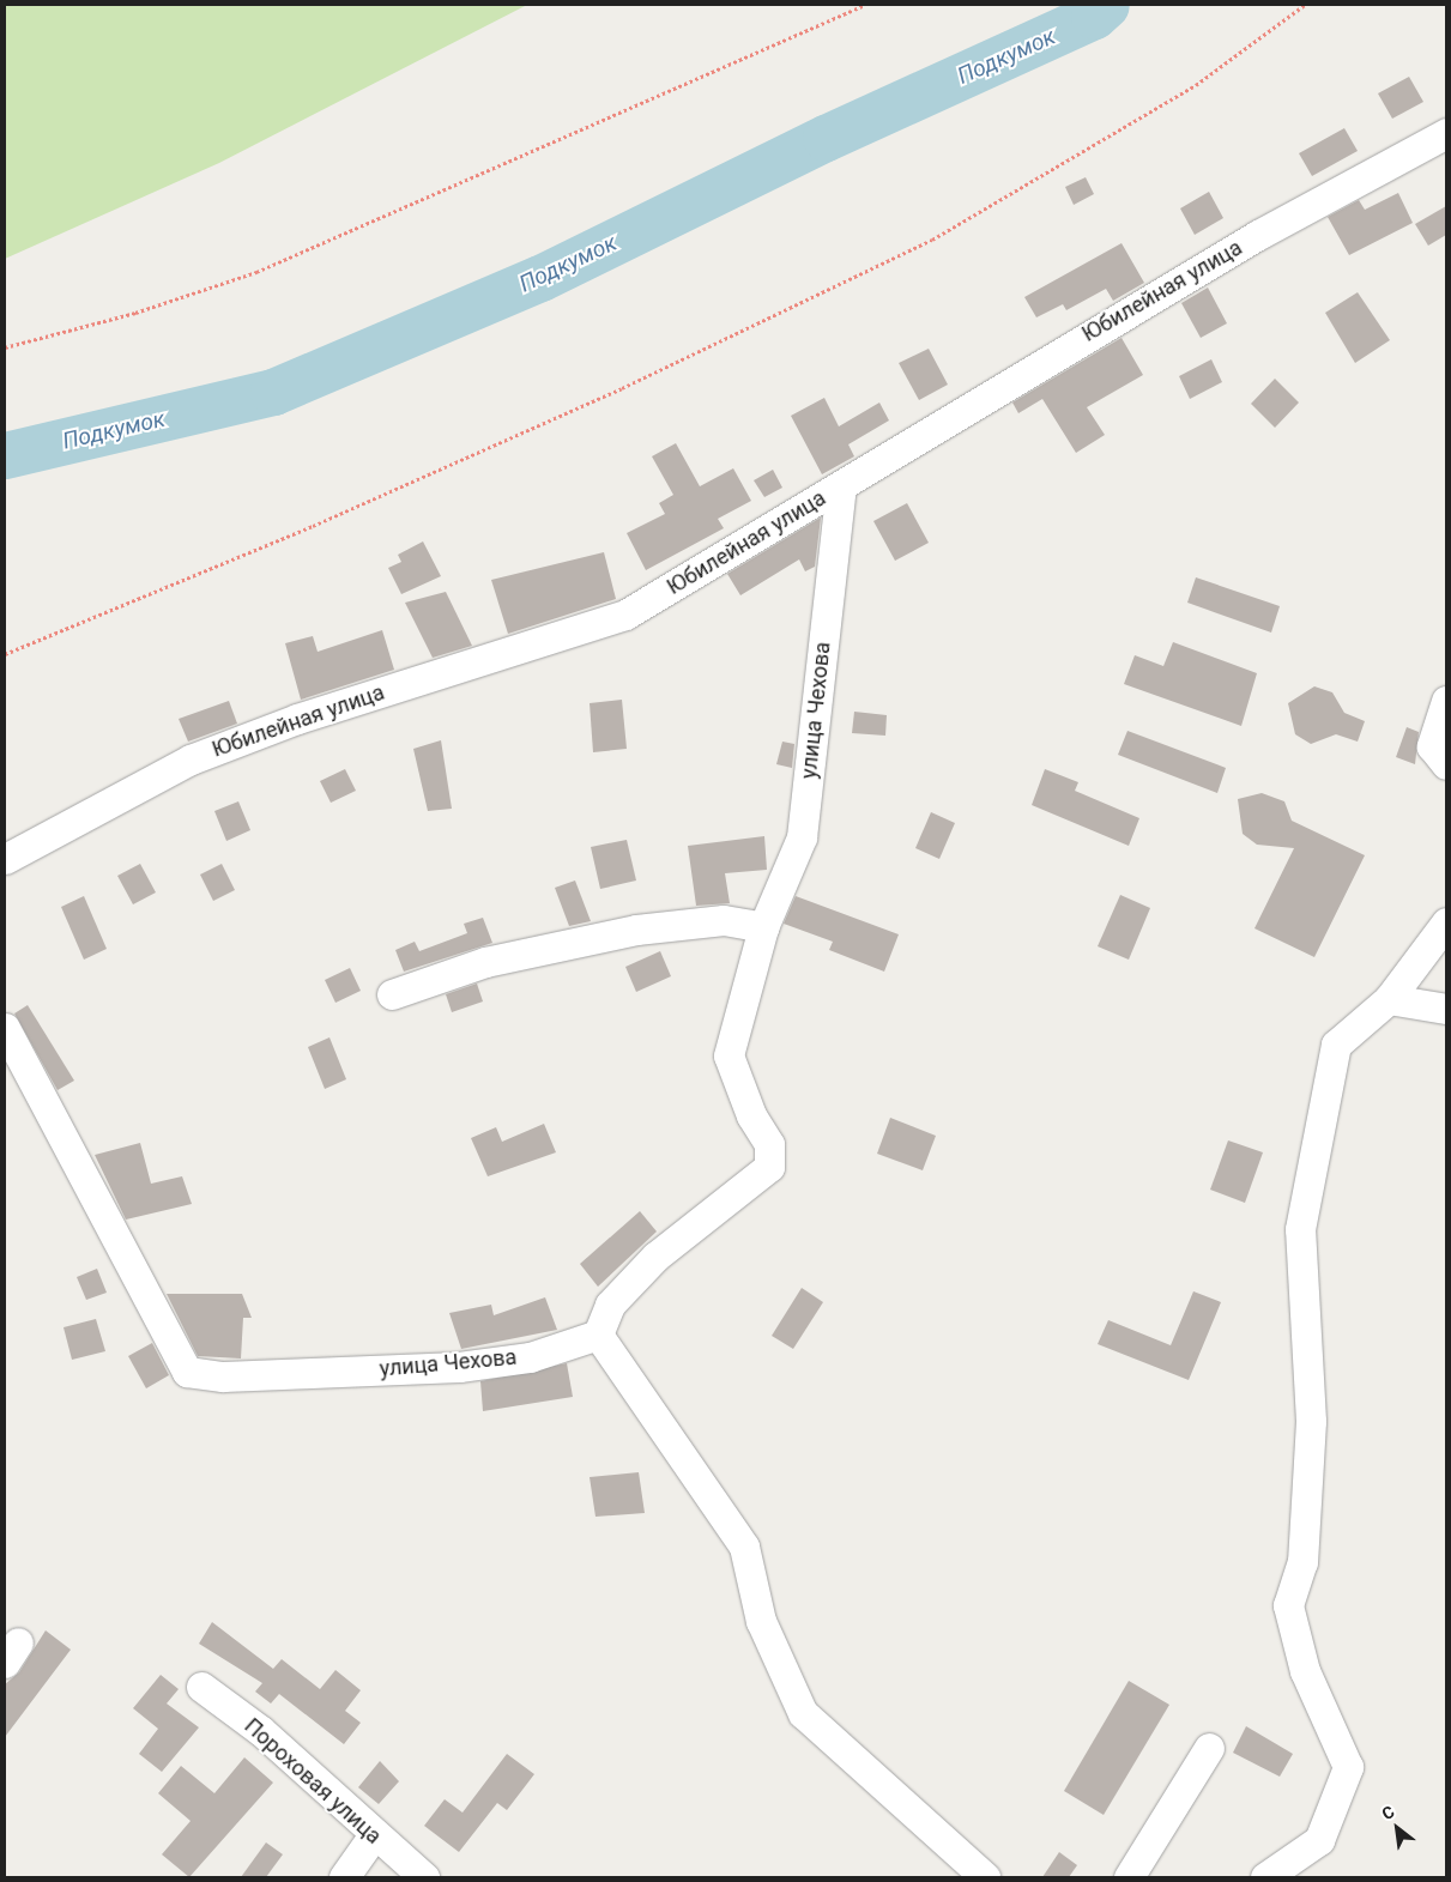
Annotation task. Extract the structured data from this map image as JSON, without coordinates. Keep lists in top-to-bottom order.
{
  "streets": {
    "street": ["Юбилейная улица", "улица Чехова", "Пороховая улица"]
  },
  "crossings": [
    ["Юбилейная улица", "улица Чехова"]
  ],
  "water": ["Подкумок"],
  "north": "top left"
}
